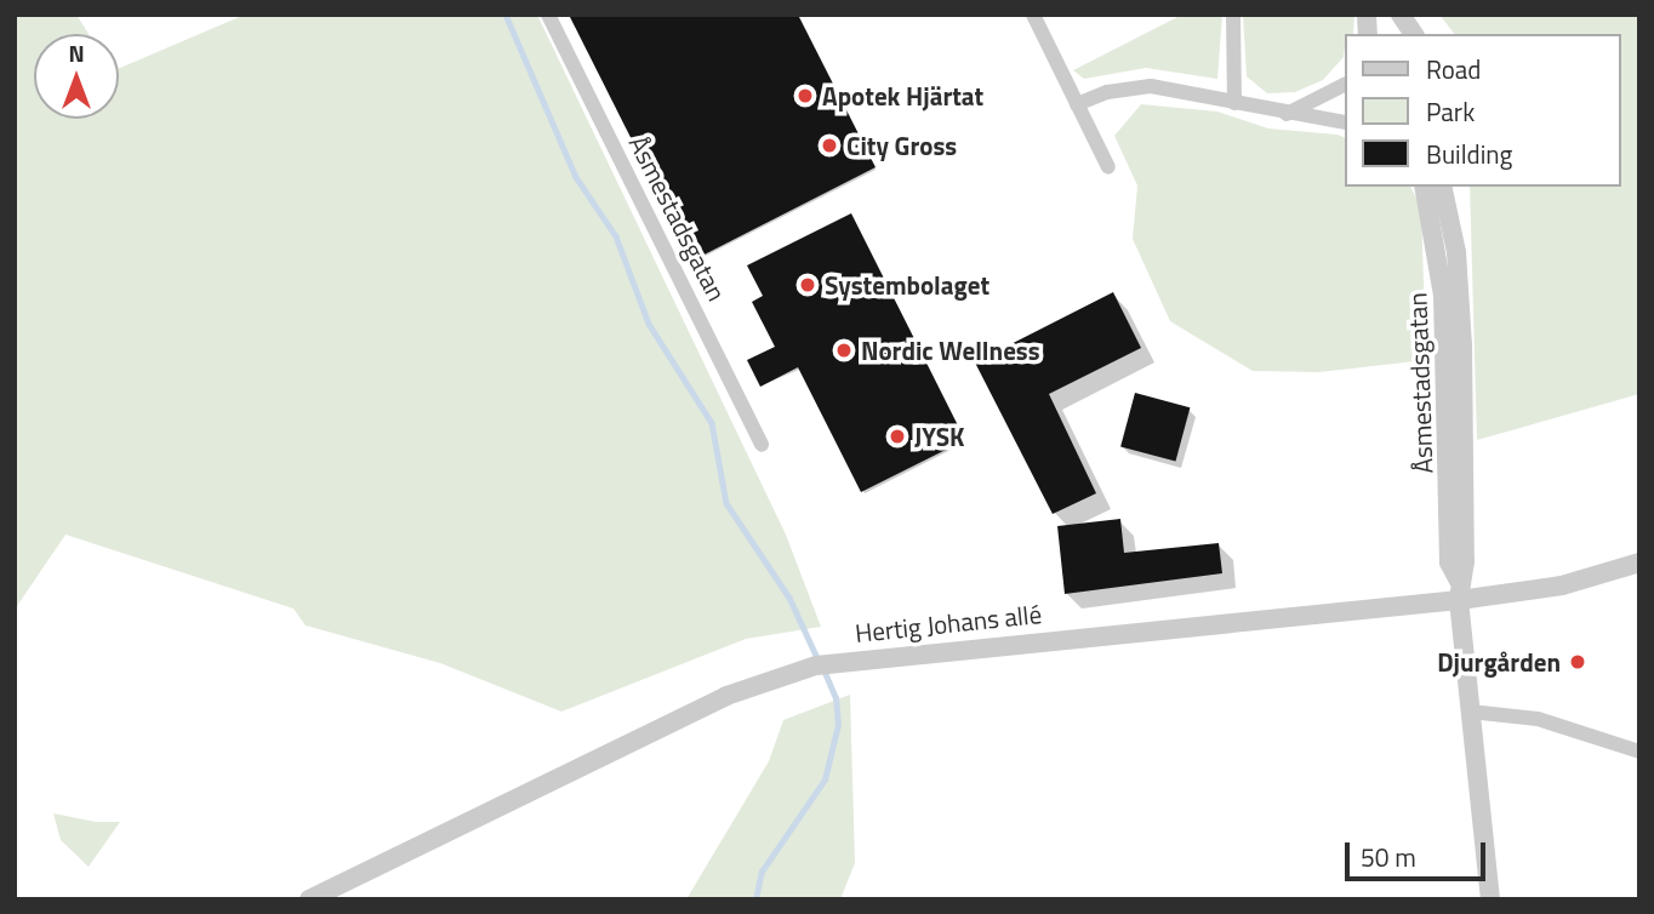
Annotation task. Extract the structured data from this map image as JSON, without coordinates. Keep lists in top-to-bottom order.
{
  "streets": {
    "street": ["Åsmestadsgatan", "Hertig Johans allé"]
  },
  "crossings": [
    ["Åsmestadsgatan", "Hertig Johans allé"]
  ],
  "places": [
    "Apotek Hjärtat",
    "City Gross",
    "Systembolaget",
    "Nordic Wellness",
    "JYSK",
    "Djurgården"
  ],
  "legend": ["Road", "Park", "Building"],
  "scale_bar": "50 m",
  "north": "top"
}
